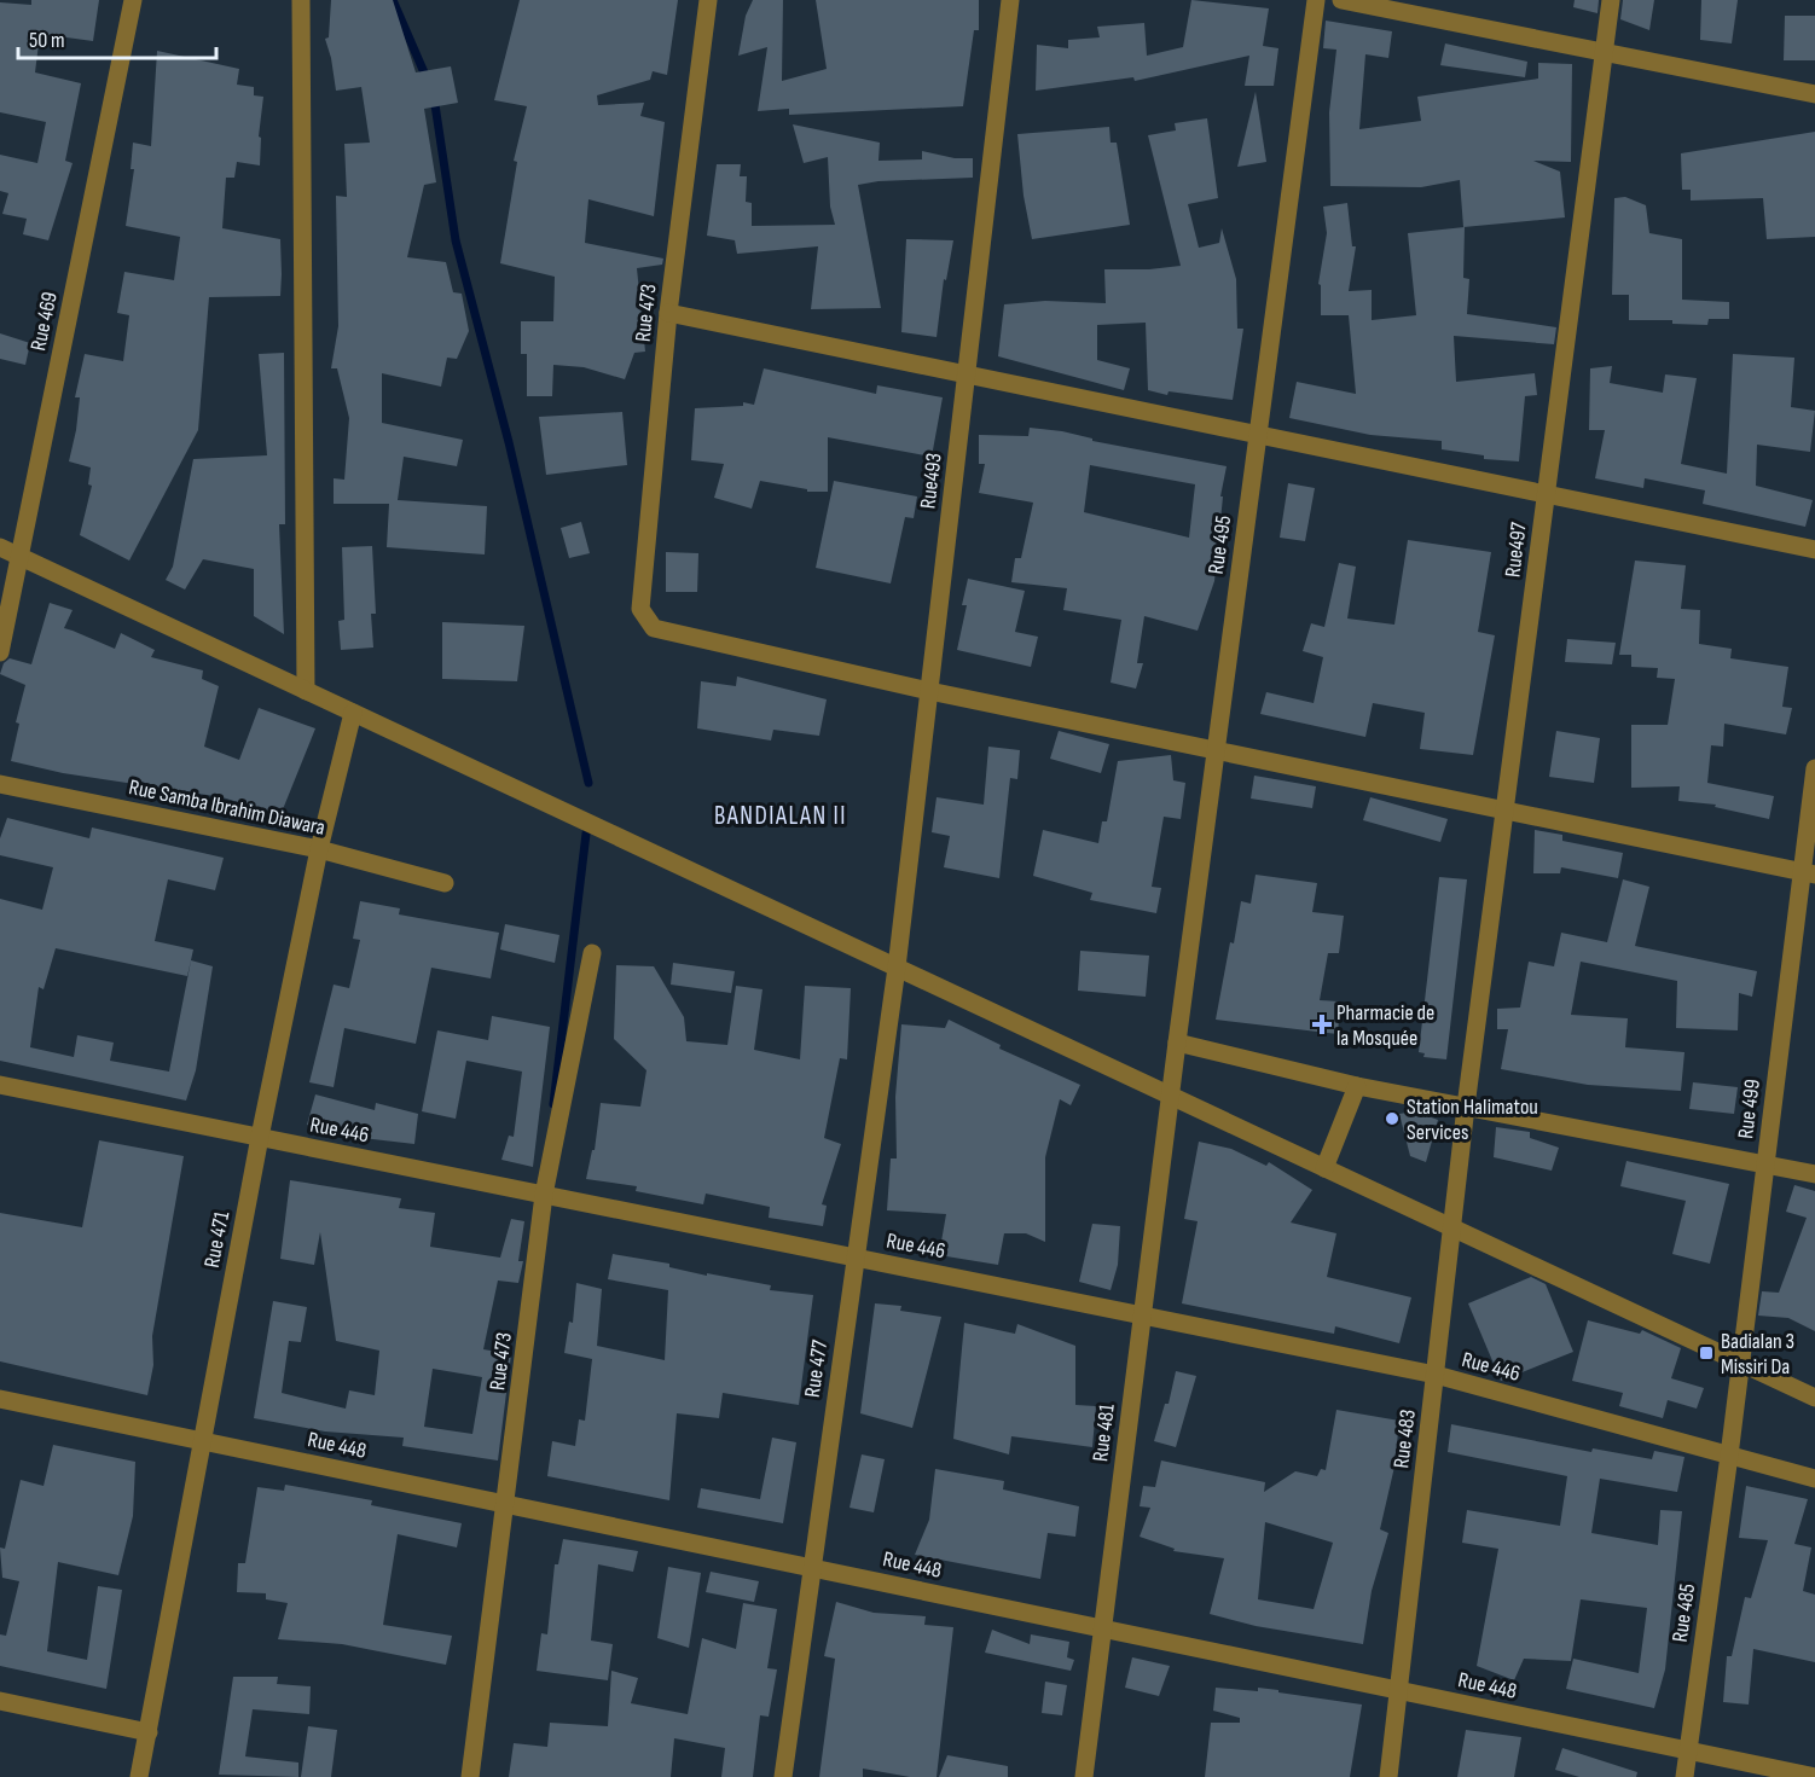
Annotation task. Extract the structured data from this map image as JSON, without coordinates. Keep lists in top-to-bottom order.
{
  "streets": {
    "street": [
      "Rue 473",
      "Rue 469",
      "Rue493",
      "Rue 495",
      "Rue497",
      "Rue Samba Ibrahim Diawara",
      "Rue 499",
      "Rue 446",
      "Rue 471",
      "Rue 477",
      "Rue 481",
      "Rue 483",
      "Rue 448",
      "Rue 485"
    ]
  },
  "crossings": [
    ["Rue 473", "Rue493"],
    ["Rue 473", "Rue 446"],
    ["Rue 473", "Rue 448"],
    ["Rue493", "Rue 477"],
    ["Rue 495", "Rue 481"],
    ["Rue497", "Rue 483"],
    ["Rue Samba Ibrahim Diawara", "Rue 471"],
    ["Rue 499", "Rue 446"],
    ["Rue 499", "Rue 485"],
    ["Rue 446", "Rue 471"],
    ["Rue 446", "Rue 477"],
    ["Rue 446", "Rue 481"],
    ["Rue 446", "Rue 483"],
    ["Rue 446", "Rue 485"],
    ["Rue 471", "Rue 448"],
    ["Rue 477", "Rue 448"],
    ["Rue 481", "Rue 448"],
    ["Rue 483", "Rue 448"],
    ["Rue 448", "Rue 485"]
  ],
  "districts": ["BANDIALAN II"],
  "places": {
    "health": ["Pharmacie de la Mosquée"],
    "other": ["Station Halimatou Services"],
    "transit": ["Badialan 3 Missiri Da"]
  },
  "scale_bar": "50 m"
}
